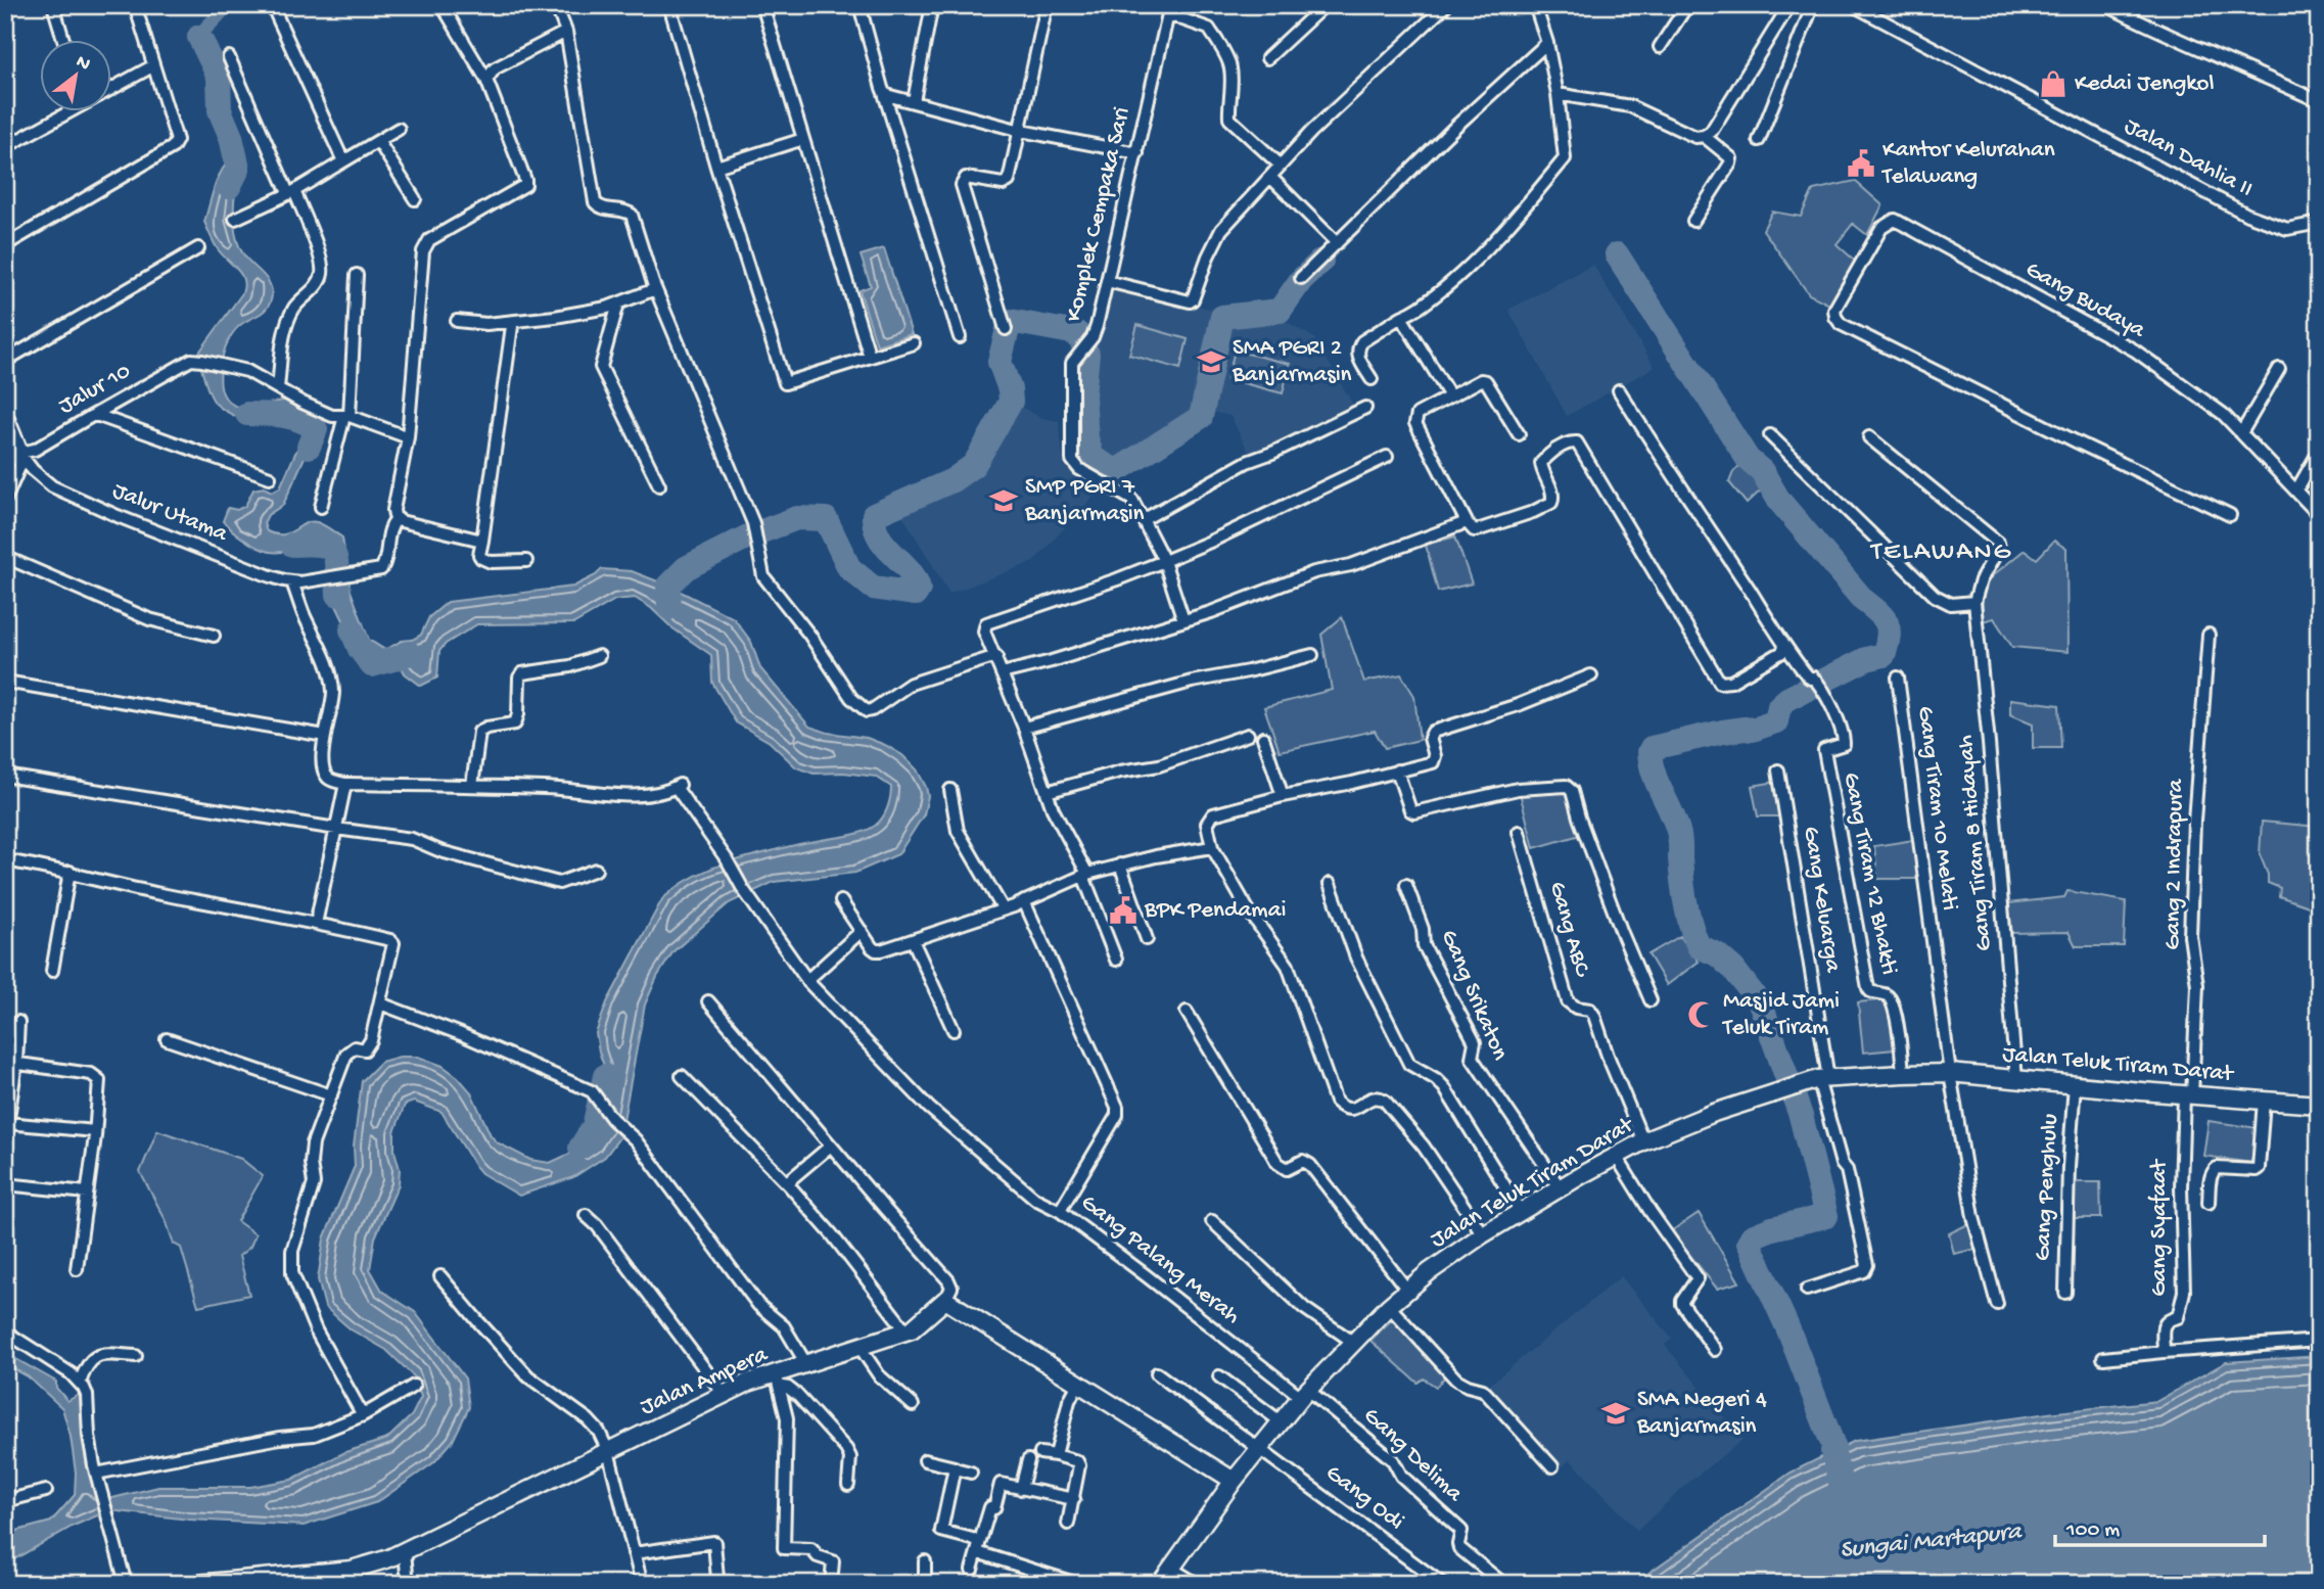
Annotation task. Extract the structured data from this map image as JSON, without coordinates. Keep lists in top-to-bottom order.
{
  "streets": {
    "street": [
      "Jalan Dahlia II",
      "Komplek Cempaka Sari",
      "Gang Budaya",
      "Jalur 10",
      "Jalur Utama",
      "Gang Tiram 10 Melati",
      "Gang Tiram 8 Hidayah",
      "Gang 2 Indrapura",
      "Gang Tiram 12 Bhakti",
      "Gang Keluarga",
      "Gang ABC",
      "Gang Srikaton",
      "Jalan Teluk Tiram Darat",
      "Gang Penghulu",
      "Gang Syafaat",
      "Gang Palang Merah",
      "Jalan Ampera",
      "Gang Delima",
      "Gang Odi"
    ]
  },
  "crossings": [
    ["Jalur 10", "Jalur Utama"],
    ["Gang Tiram 10 Melati", "Jalan Teluk Tiram Darat"],
    ["Gang Tiram 8 Hidayah", "Jalan Teluk Tiram Darat"],
    ["Gang 2 Indrapura", "Jalan Teluk Tiram Darat"],
    ["Gang 2 Indrapura", "Gang Syafaat"],
    ["Gang Tiram 12 Bhakti", "Jalan Teluk Tiram Darat"],
    ["Gang Keluarga", "Jalan Teluk Tiram Darat"],
    ["Gang ABC", "Jalan Teluk Tiram Darat"],
    ["Gang Srikaton", "Jalan Teluk Tiram Darat"],
    ["Jalan Teluk Tiram Darat", "Gang Penghulu"],
    ["Jalan Teluk Tiram Darat", "Gang Syafaat"],
    ["Jalan Teluk Tiram Darat", "Gang Palang Merah"],
    ["Jalan Teluk Tiram Darat", "Gang Delima"],
    ["Jalan Teluk Tiram Darat", "Gang Odi"],
    ["Gang Palang Merah", "Gang Delima"]
  ],
  "districts": ["TELAWANG"],
  "water": ["Sungai Martapura"],
  "places": {
    "shop": ["Kedai Jengkol"],
    "public building": ["Kantor Kelurahan Telawang", "BPK Pendamai"],
    "school or university": ["SMA PGRI 2 Banjarmasin", "SMP PGRI 7 Banjarmasin", "SMA Negeri 4 Banjarmasin"],
    "mosque": ["Masjid Jami Teluk Tiram"]
  },
  "scale_bar": "100 m",
  "north": "top right"
}
